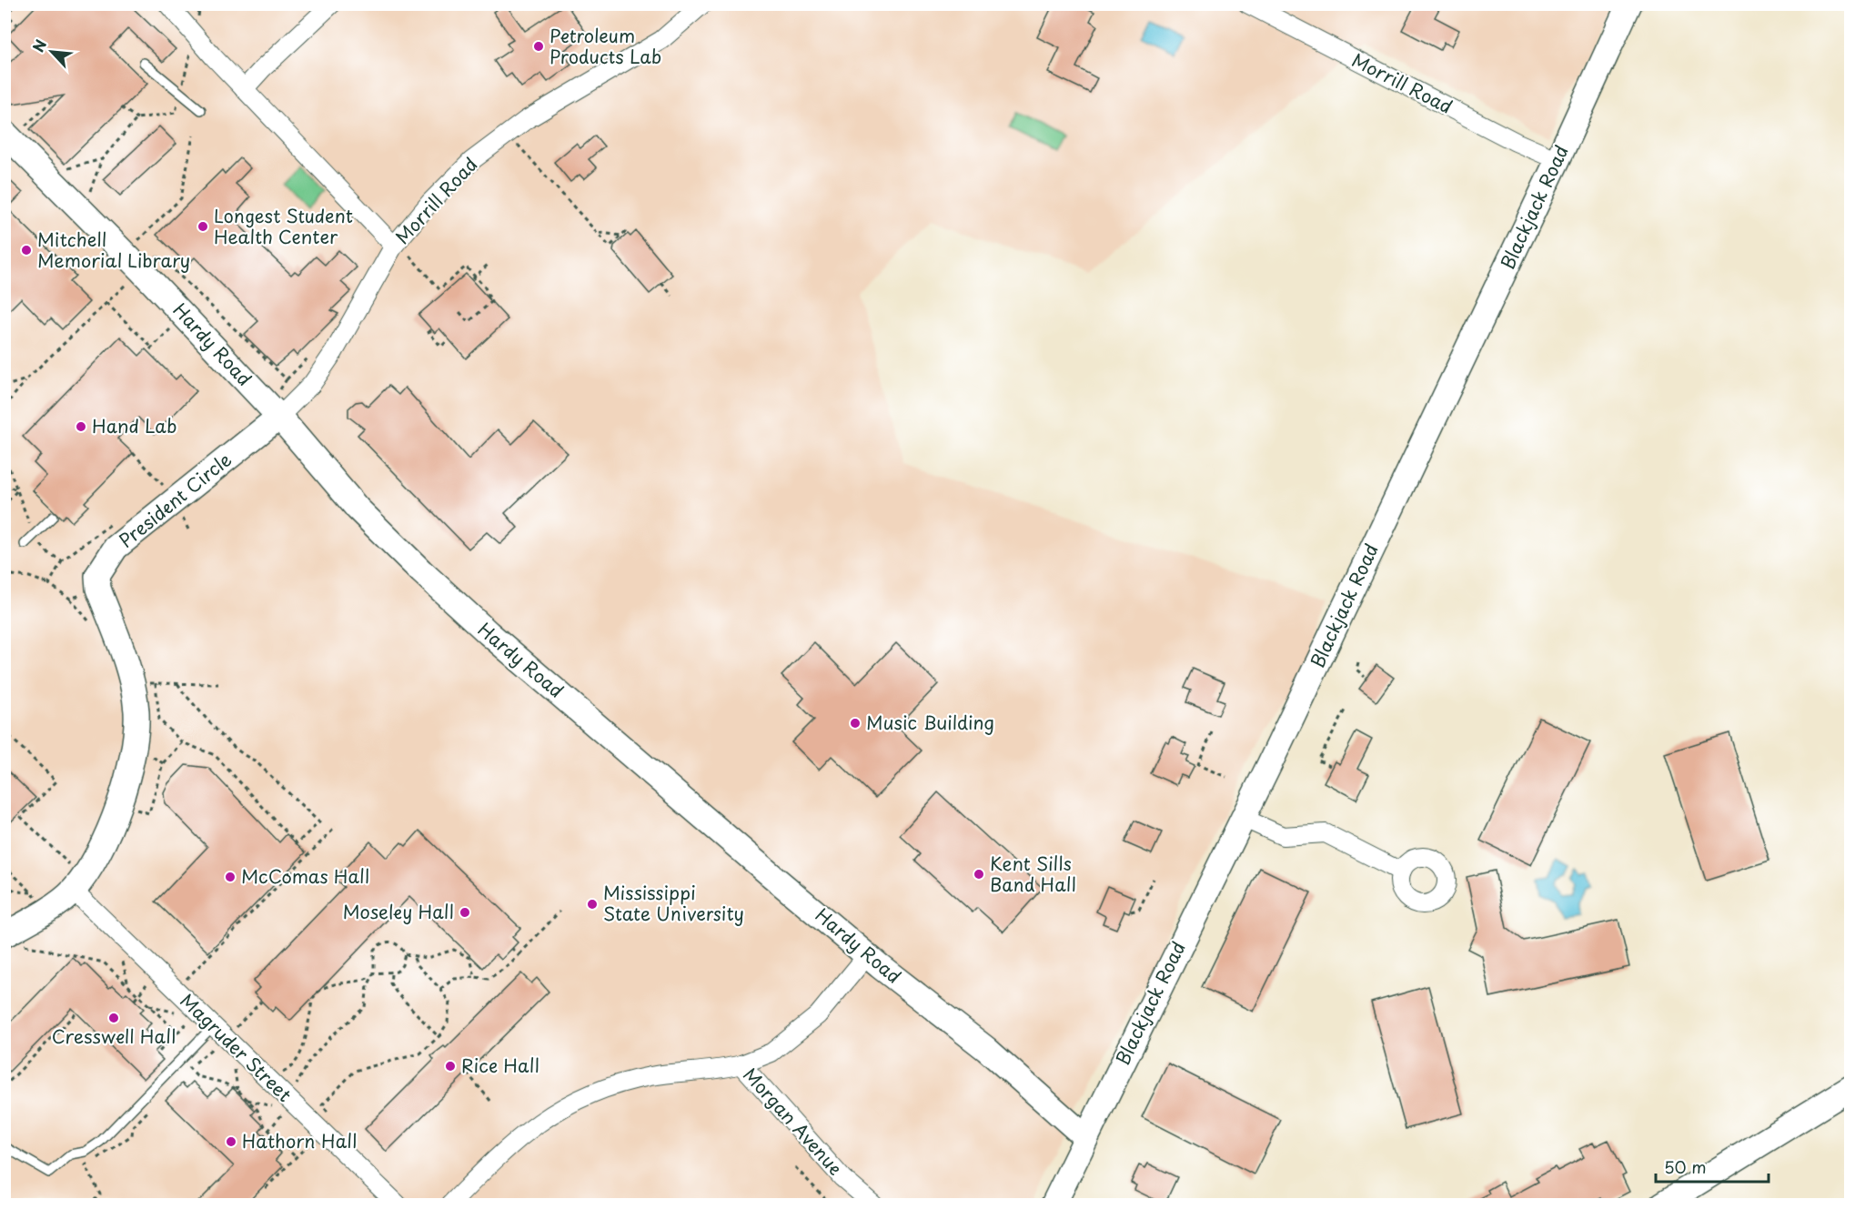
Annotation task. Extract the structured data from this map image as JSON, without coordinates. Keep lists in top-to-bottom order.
{
  "streets": {
    "street": [
      "Morrill Road",
      "Blackjack Road",
      "Hardy Road",
      "President Circle",
      "Magruder Street",
      "Morgan Avenue"
    ]
  },
  "crossings": [
    ["Morrill Road", "Blackjack Road"],
    ["Morrill Road", "Hardy Road"],
    ["Morrill Road", "President Circle"],
    ["Blackjack Road", "Hardy Road"],
    ["Hardy Road", "President Circle"],
    ["President Circle", "Magruder Street"]
  ],
  "places": [
    "Petroleum Products Lab",
    "Longest Student Health Center",
    "Mitchell Memorial Library",
    "Hand Lab",
    "Music Building",
    "Kent Sills Band Hall",
    "McComas Hall",
    "Mississippi State University",
    "Moseley Hall",
    "Cresswell Hall",
    "Rice Hall",
    "Hathorn Hall"
  ],
  "scale_bar": "50 m",
  "north": "top left"
}
